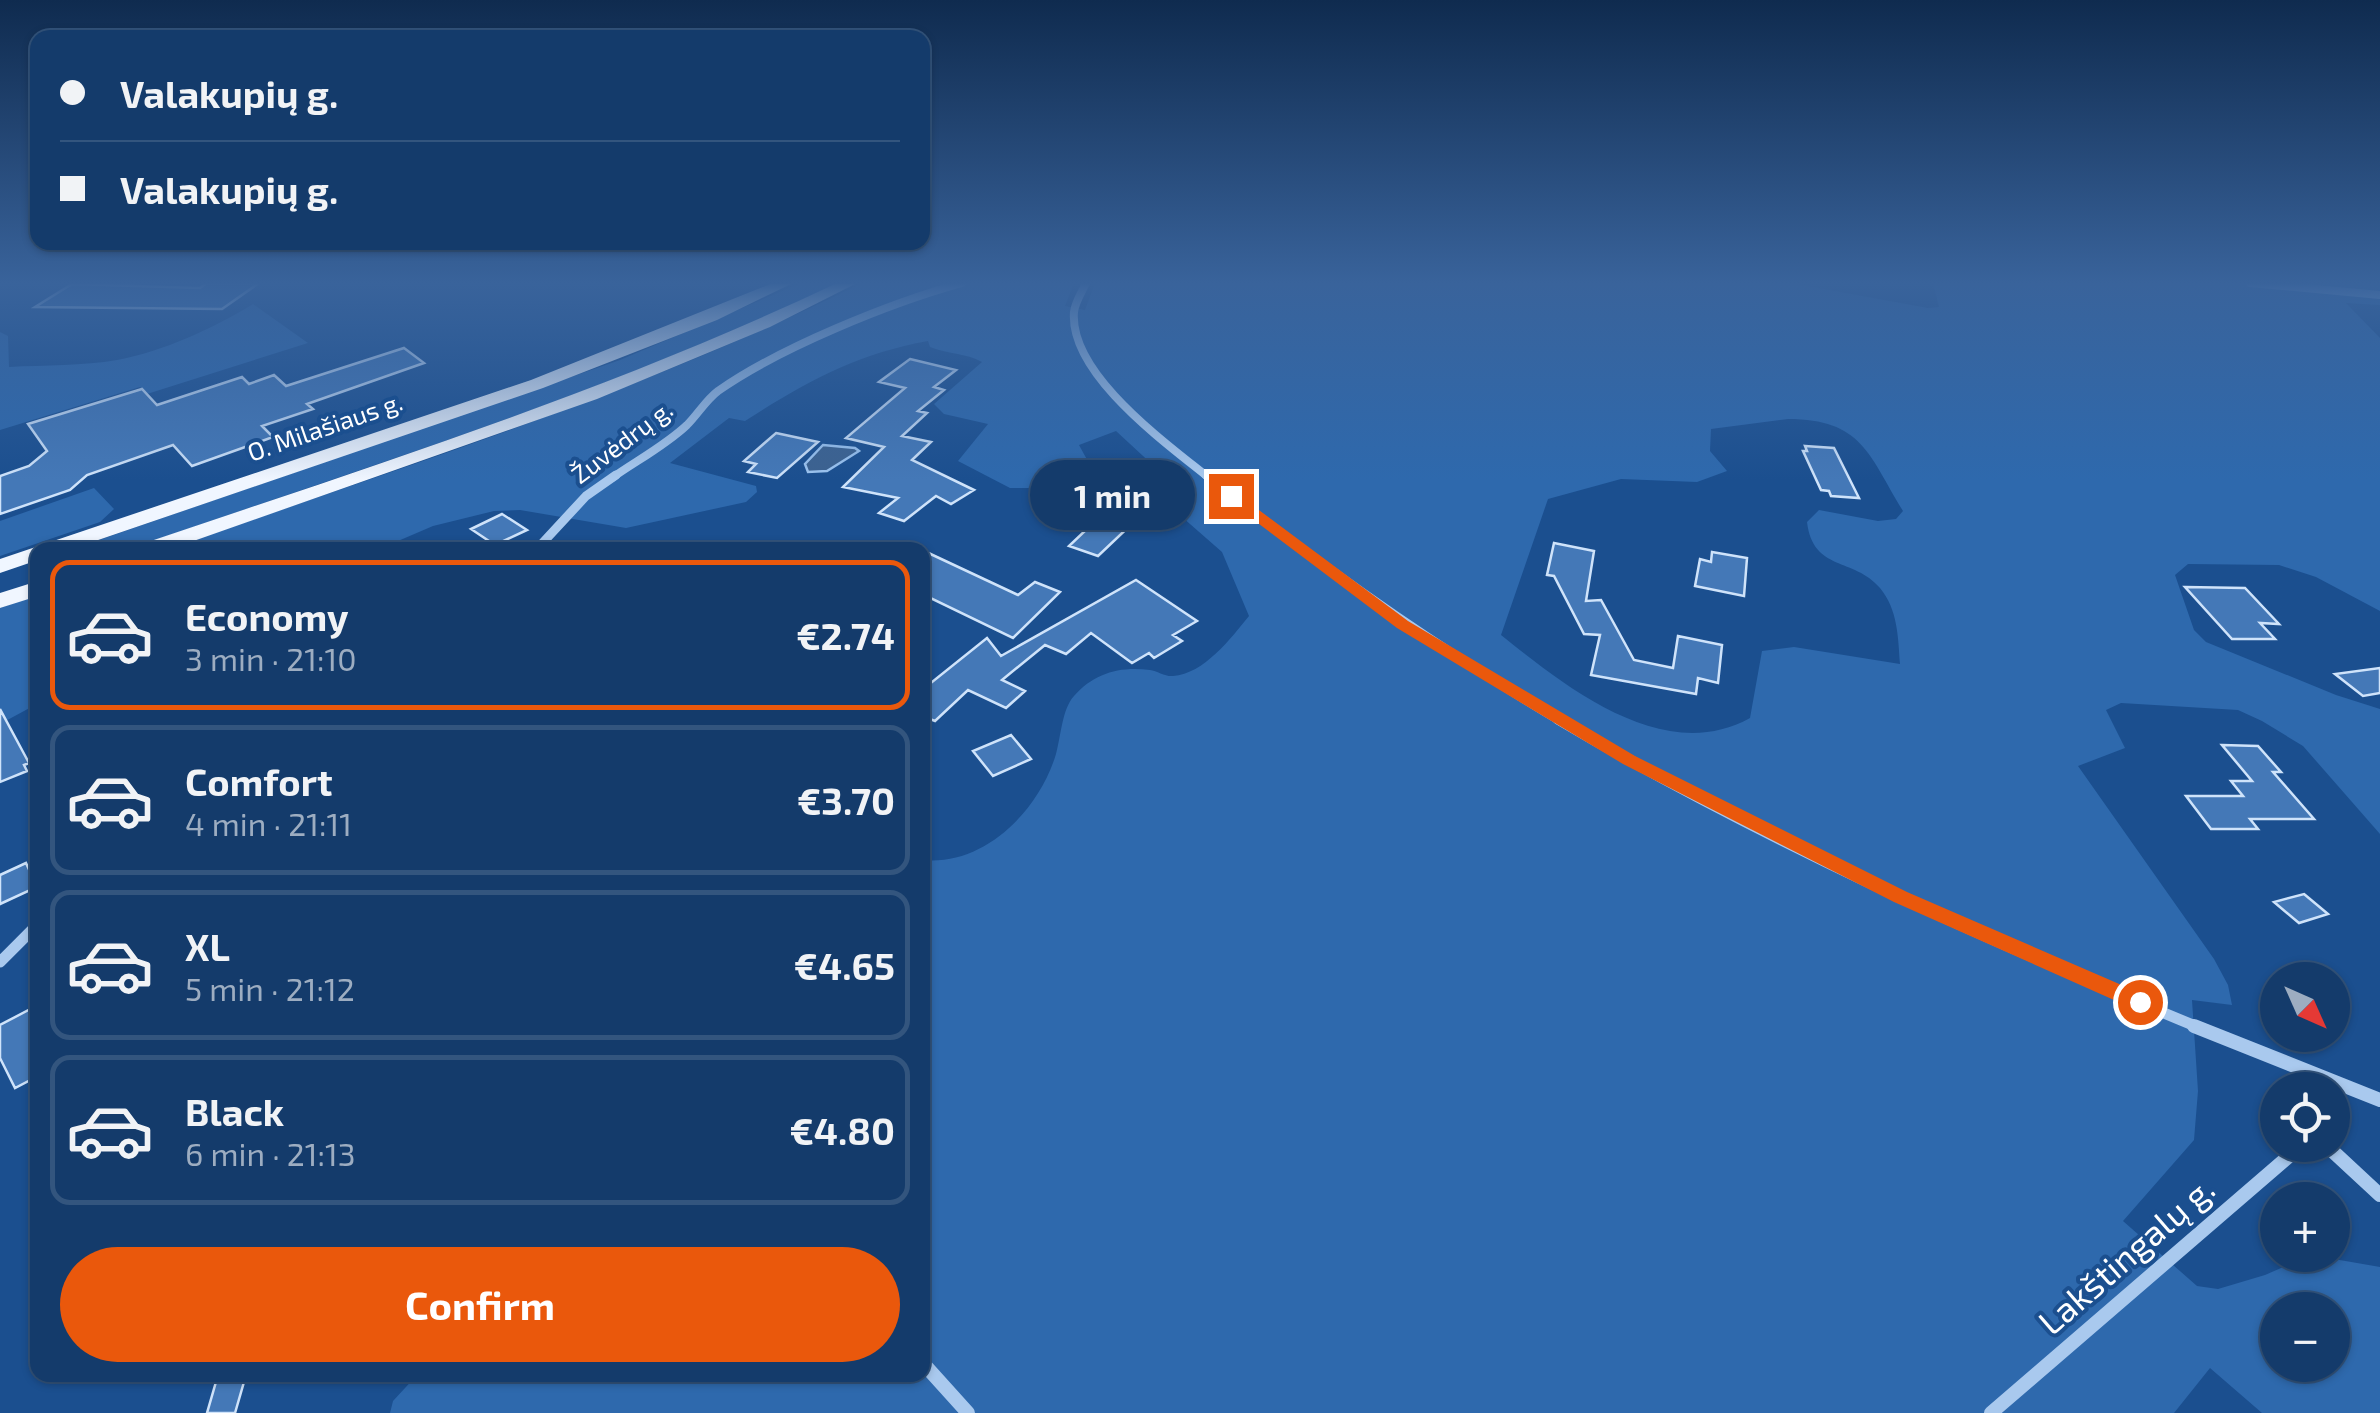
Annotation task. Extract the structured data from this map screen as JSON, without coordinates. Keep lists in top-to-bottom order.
{
  "streets": {
    "main road": ["O. Milašiaus g."],
    "street": ["Žuvėdrų g.", "Lakštingalų g."]
  },
  "north": "bottom right",
  "page": {
    "banner": ["Valakupių g.", "Valakupių g."],
    "bubble": "1 min",
    "list": [
      {
        "name": "Economy",
        "note": "3 min · 21:10",
        "value": "€2.74"
      },
      {
        "name": "Comfort",
        "note": "4 min · 21:11",
        "value": "€3.70"
      },
      {
        "name": "XL",
        "note": "5 min · 21:12",
        "value": "€4.65"
      },
      {
        "name": "Black",
        "note": "6 min · 21:13",
        "value": "€4.80"
      }
    ],
    "map_buttons": ["+", "−"],
    "buttons": "Confirm"
  }
}
